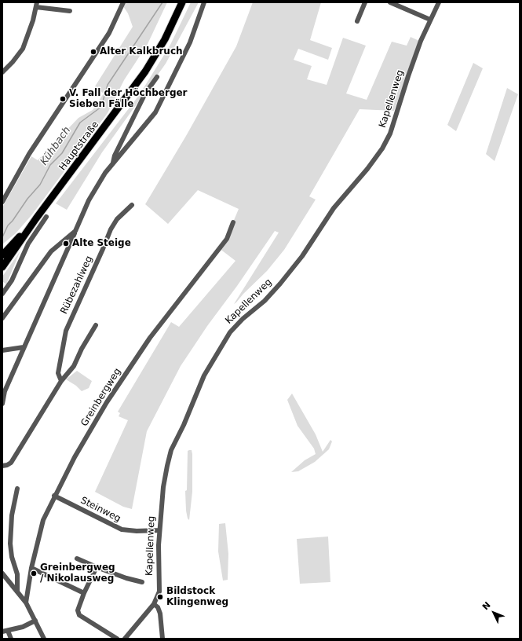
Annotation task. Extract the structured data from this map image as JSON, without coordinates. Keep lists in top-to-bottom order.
{
  "streets": {
    "main road": ["Hauptstraße"],
    "street": [
      "Kapellenweg",
      "Rübezahlweg",
      "Greinbergweg",
      "Steinweg"
    ]
  },
  "crossings": [
    ["Kapellenweg", "Steinweg"],
    ["Greinbergweg", "Steinweg"]
  ],
  "water": ["Kühbach"],
  "places": [
    "Alter Kalkbruch",
    "V. Fall der Höchberger Sieben Fälle",
    "Alte Steige",
    "Greinbergweg / Nikolausweg",
    "Bildstock Klingenweg"
  ],
  "north": "top left"
}
